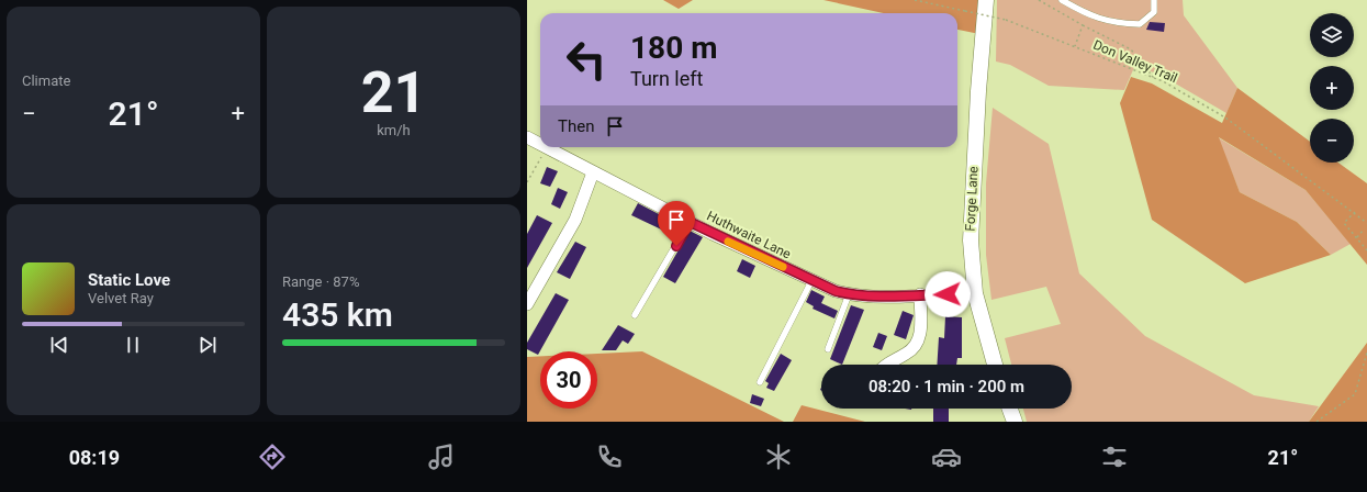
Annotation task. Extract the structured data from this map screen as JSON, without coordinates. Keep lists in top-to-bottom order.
{
  "streets": {
    "street": ["Forge Lane", "Huthwaite Lane"],
    "path": ["Don Valley Trail"]
  },
  "crossings": [
    ["Forge Lane", "Huthwaite Lane"]
  ],
  "page": {
    "tile": [
      "Climate",
      ["21", "km/h"],
      ["Range · 87%", "435 km"]
    ],
    "map_buttons": ["+", "−"],
    "turn": ["180 m", "Turn left"],
    "heat": ["−", "21°", "+"],
    "then": "Then",
    "song": ["Static Love", "Velvet Ray"],
    "limit": "30",
    "trip": "08:20 · 1 min · 200 m",
    "tabs": ["08:19", "21°"]
  }
}
